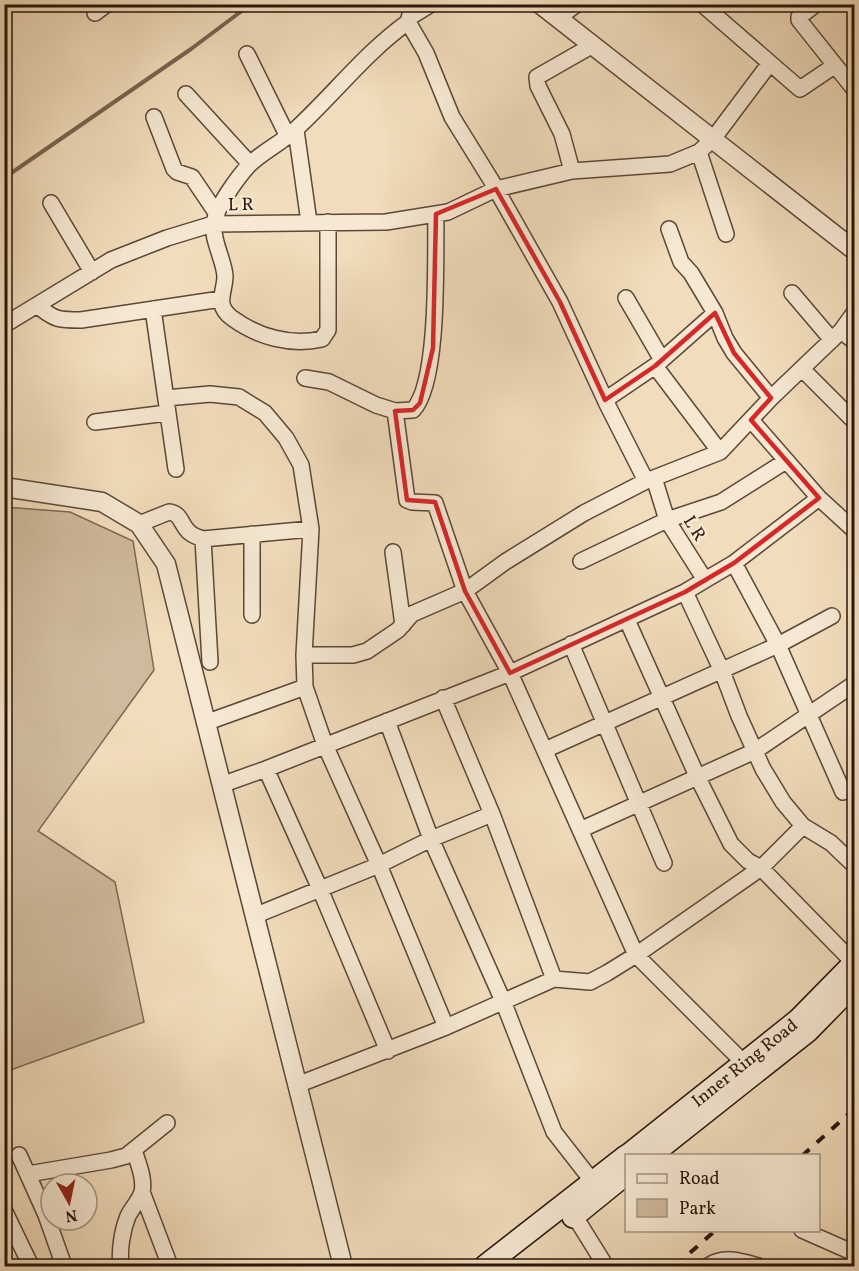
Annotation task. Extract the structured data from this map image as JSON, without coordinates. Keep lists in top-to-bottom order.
{
  "streets": {
    "main road": ["Inner Ring Road"],
    "street": ["L R"]
  },
  "legend": ["Road", "Park"],
  "north": "bottom"
}
